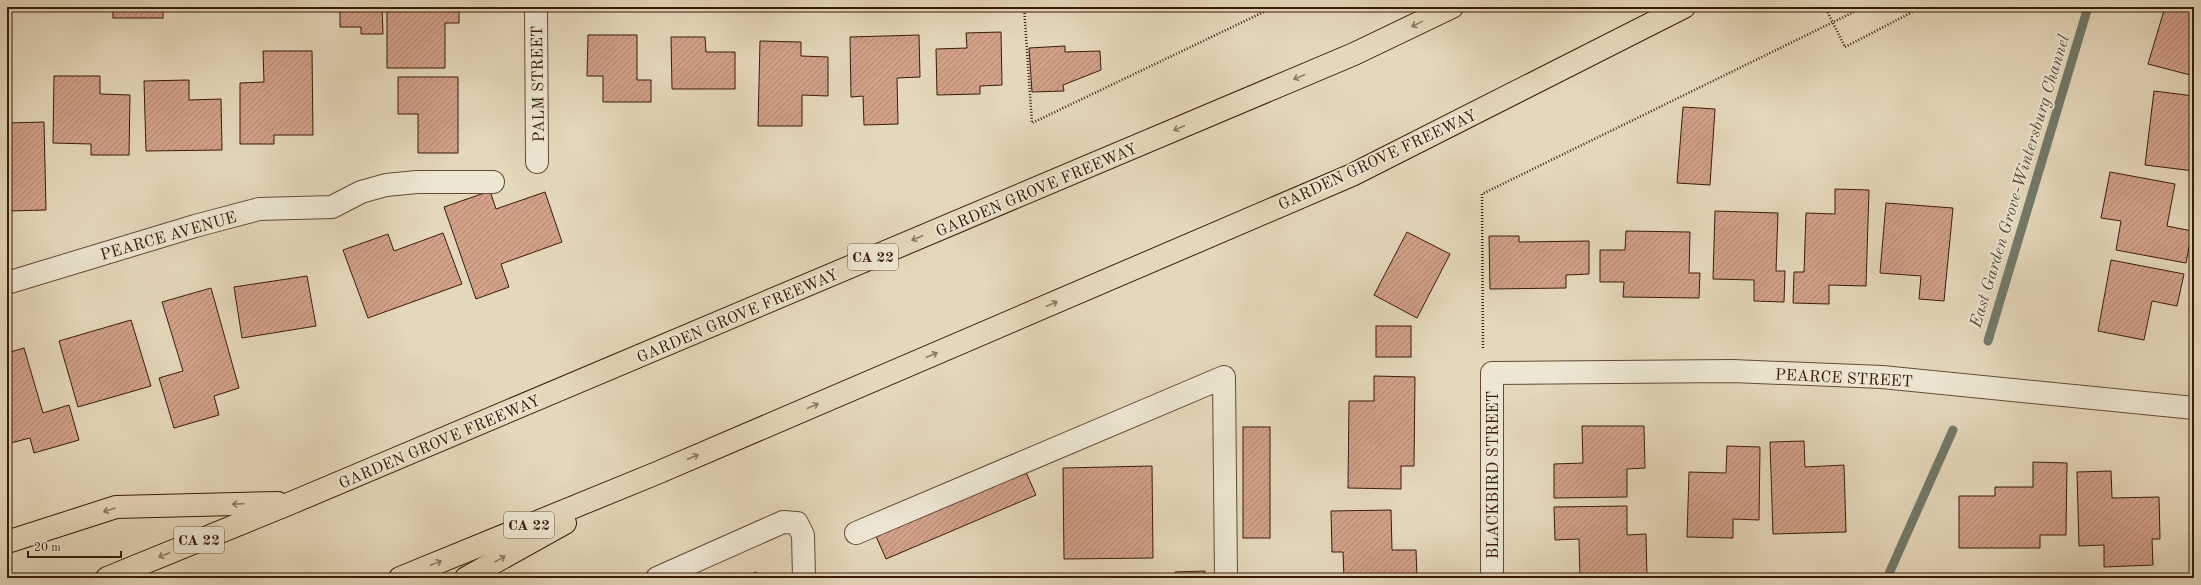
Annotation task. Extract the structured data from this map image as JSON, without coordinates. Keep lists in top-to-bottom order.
{
  "streets": {
    "highway": ["GARDEN GROVE FREEWAY", "CA 22"],
    "street": [
      "PALM STREET",
      "PEARCE AVENUE",
      "PEARCE STREET",
      "BLACKBIRD STREET"
    ]
  },
  "crossings": [
    ["PEARCE STREET", "BLACKBIRD STREET"]
  ],
  "water": ["East Garden Grove-Wintersburg Channel"],
  "scale_bar": "20 m"
}
